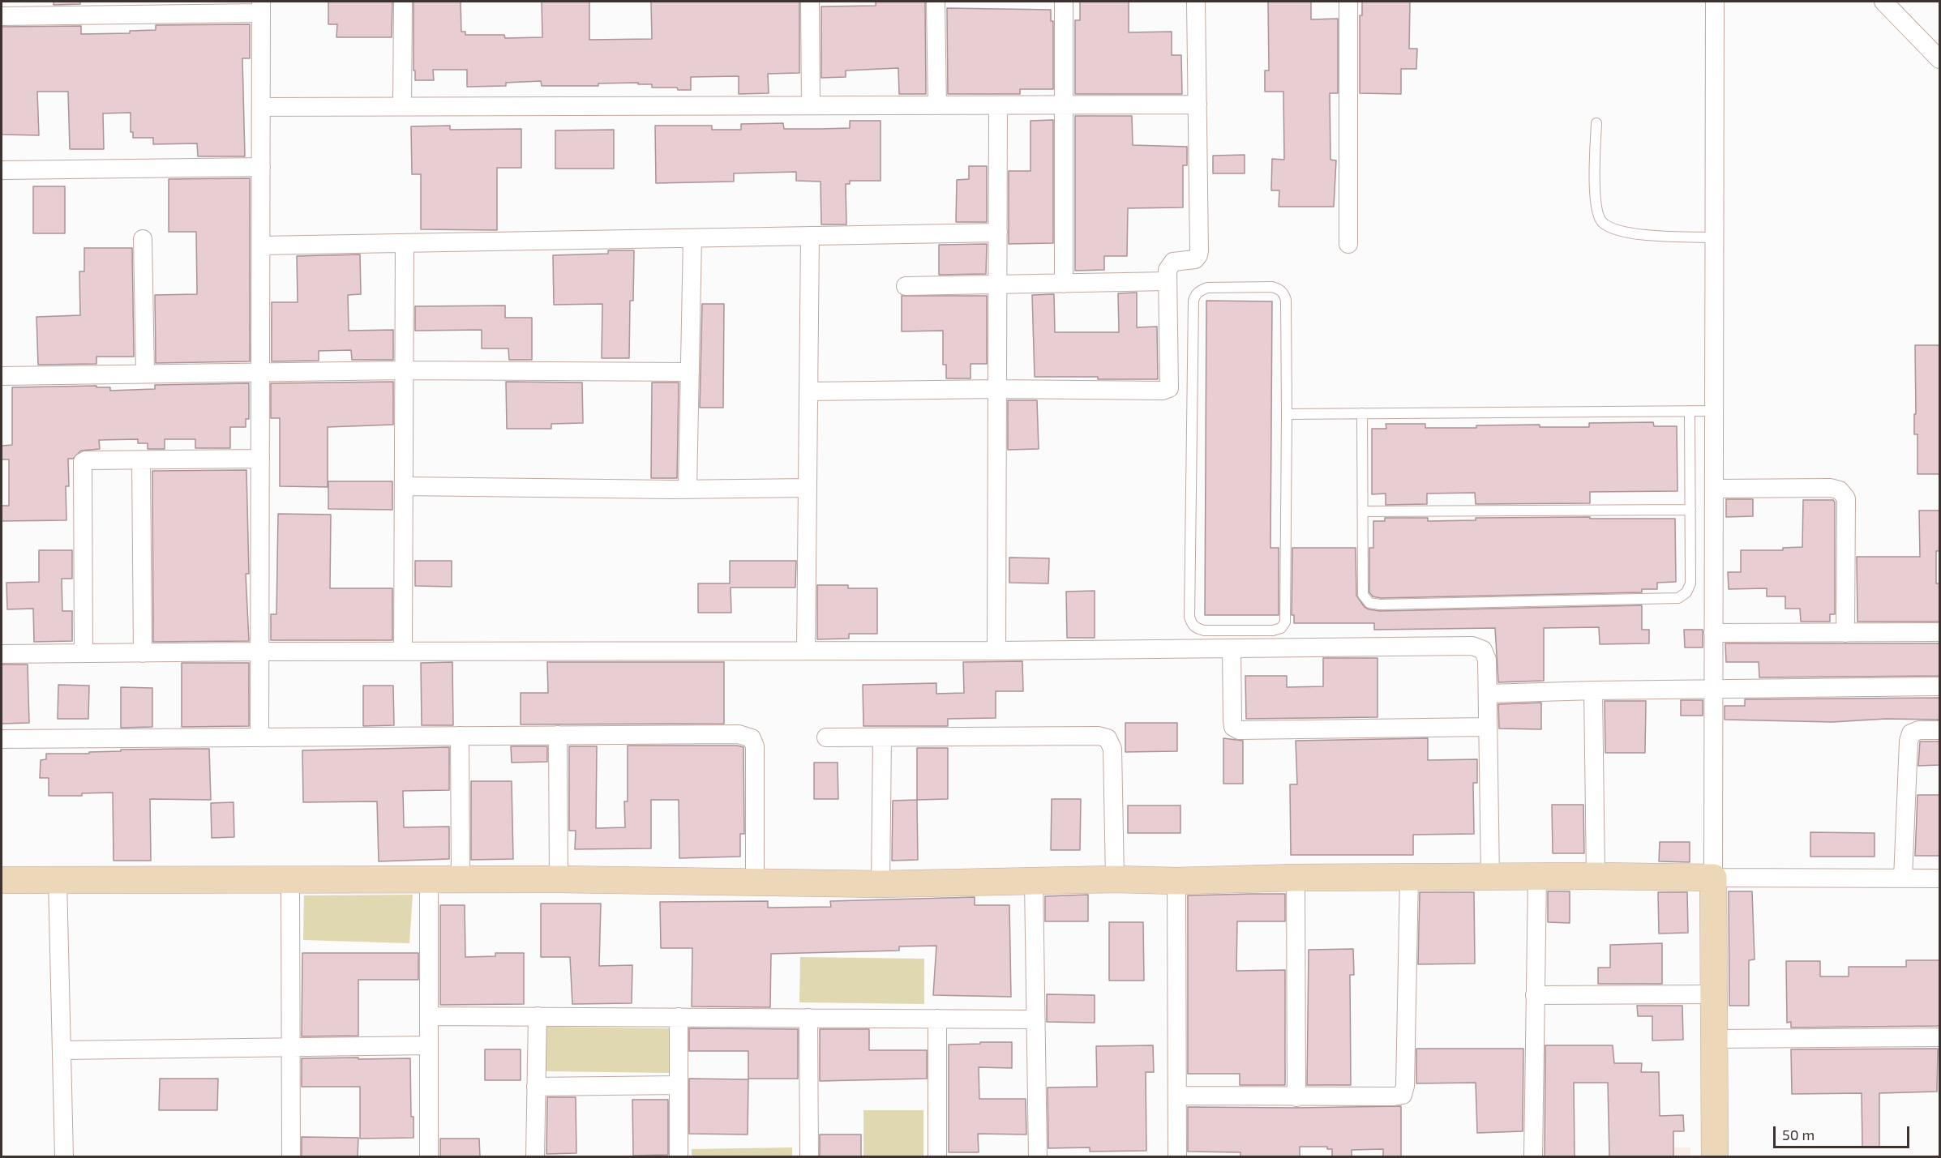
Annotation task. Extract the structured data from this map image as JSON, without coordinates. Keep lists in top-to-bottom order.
{
  "scale_bar": "50 m"
}
